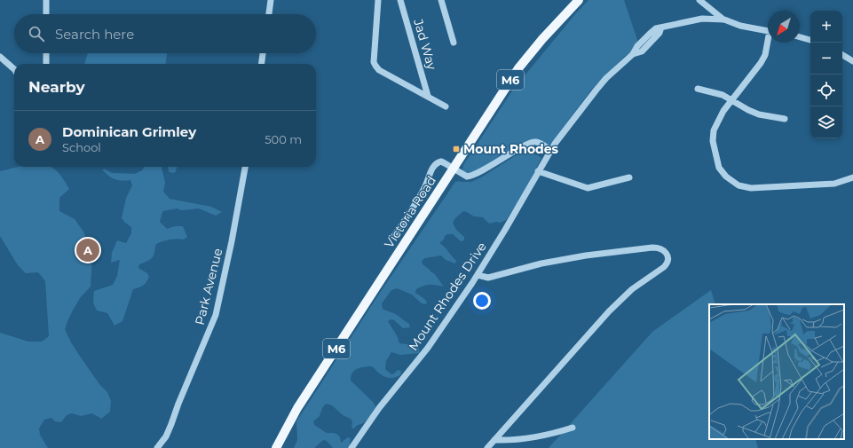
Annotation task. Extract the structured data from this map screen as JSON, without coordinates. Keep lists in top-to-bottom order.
{
  "streets": {
    "main road": ["M6", "Victoria Road"],
    "street": ["Jad Way", "Park Avenue", "Mount Rhodes Drive"]
  },
  "places": {
    "transit": ["Mount Rhodes"]
  },
  "north": "bottom left",
  "page": {
    "map_buttons": ["+", "−"],
    "search": "Search here",
    "heading": "Nearby",
    "list": [
      {
        "mark": "A",
        "name": "Dominican Grimley",
        "note": "School",
        "value": "500 m"
      }
    ],
    "pins": "A"
  }
}
